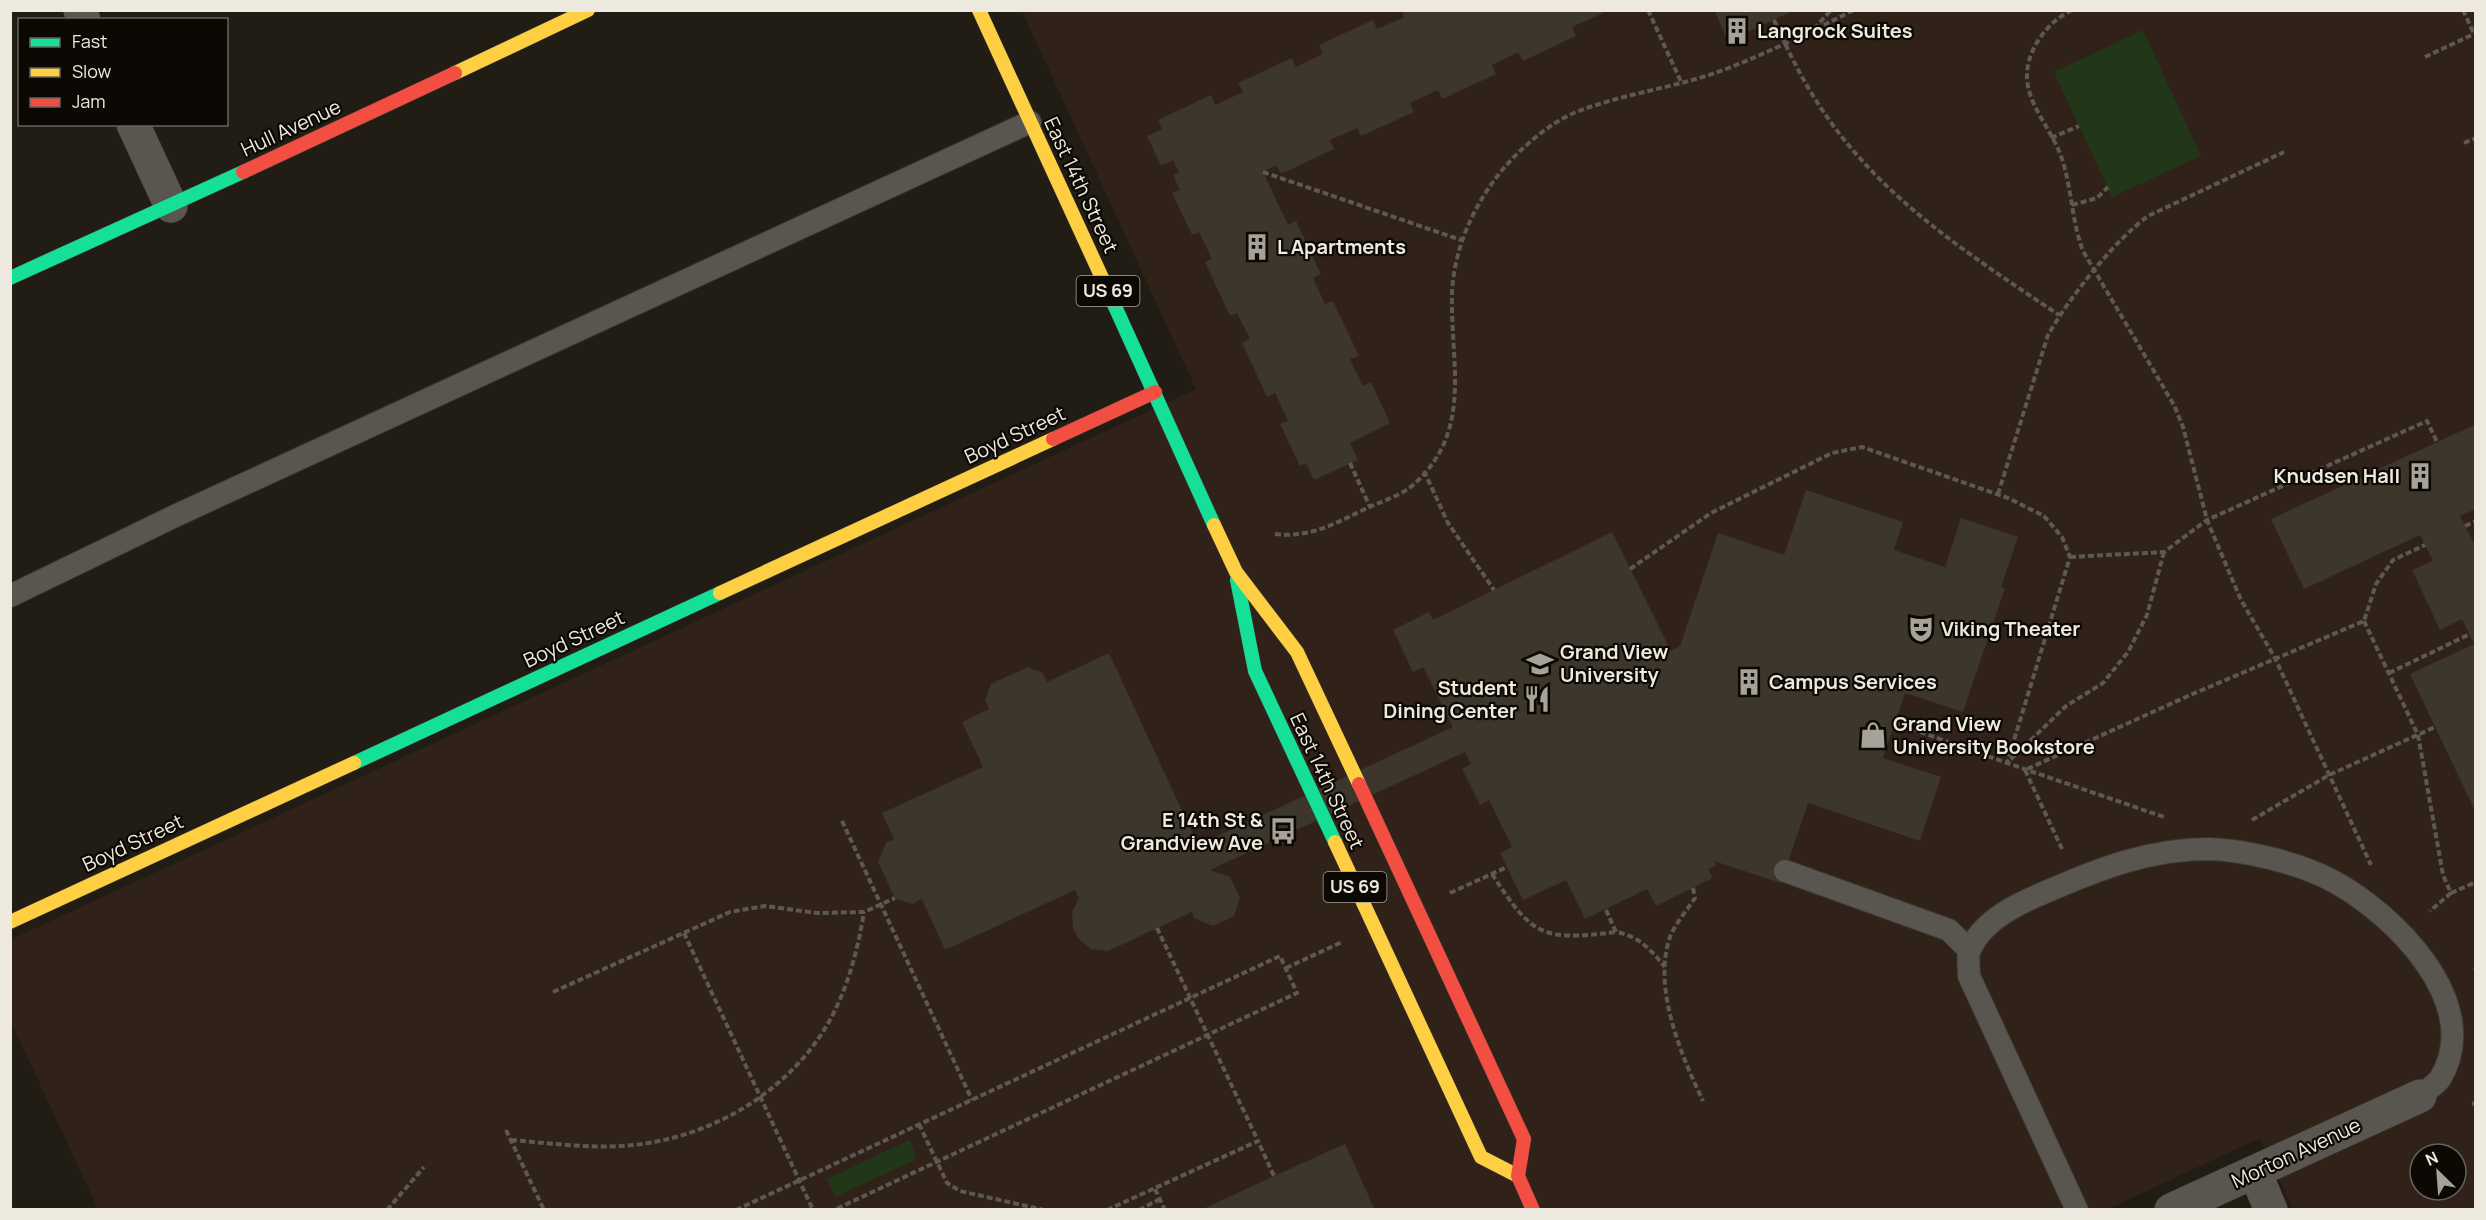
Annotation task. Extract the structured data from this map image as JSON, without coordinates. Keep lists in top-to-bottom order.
{
  "streets": {
    "main road": [
      "Hull Avenue",
      "East 14th Street",
      "US 69",
      "Boyd Street"
    ],
    "street": ["Morton Avenue"]
  },
  "crossings": [
    ["East 14th Street", "Boyd Street"]
  ],
  "places": {
    "building": [
      "Langrock Suites",
      "L Apartments",
      "Knudsen Hall",
      "Campus Services"
    ],
    "theatre": ["Viking Theater"],
    "school or university": ["Grand View University"],
    "restaurant": ["Student Dining Center"],
    "shop": ["Grand View University Bookstore"],
    "bus stop": ["E 14th St & Grandview Ave"]
  },
  "legend": ["Fast", "Slow", "Jam"],
  "north": "top left"
}
